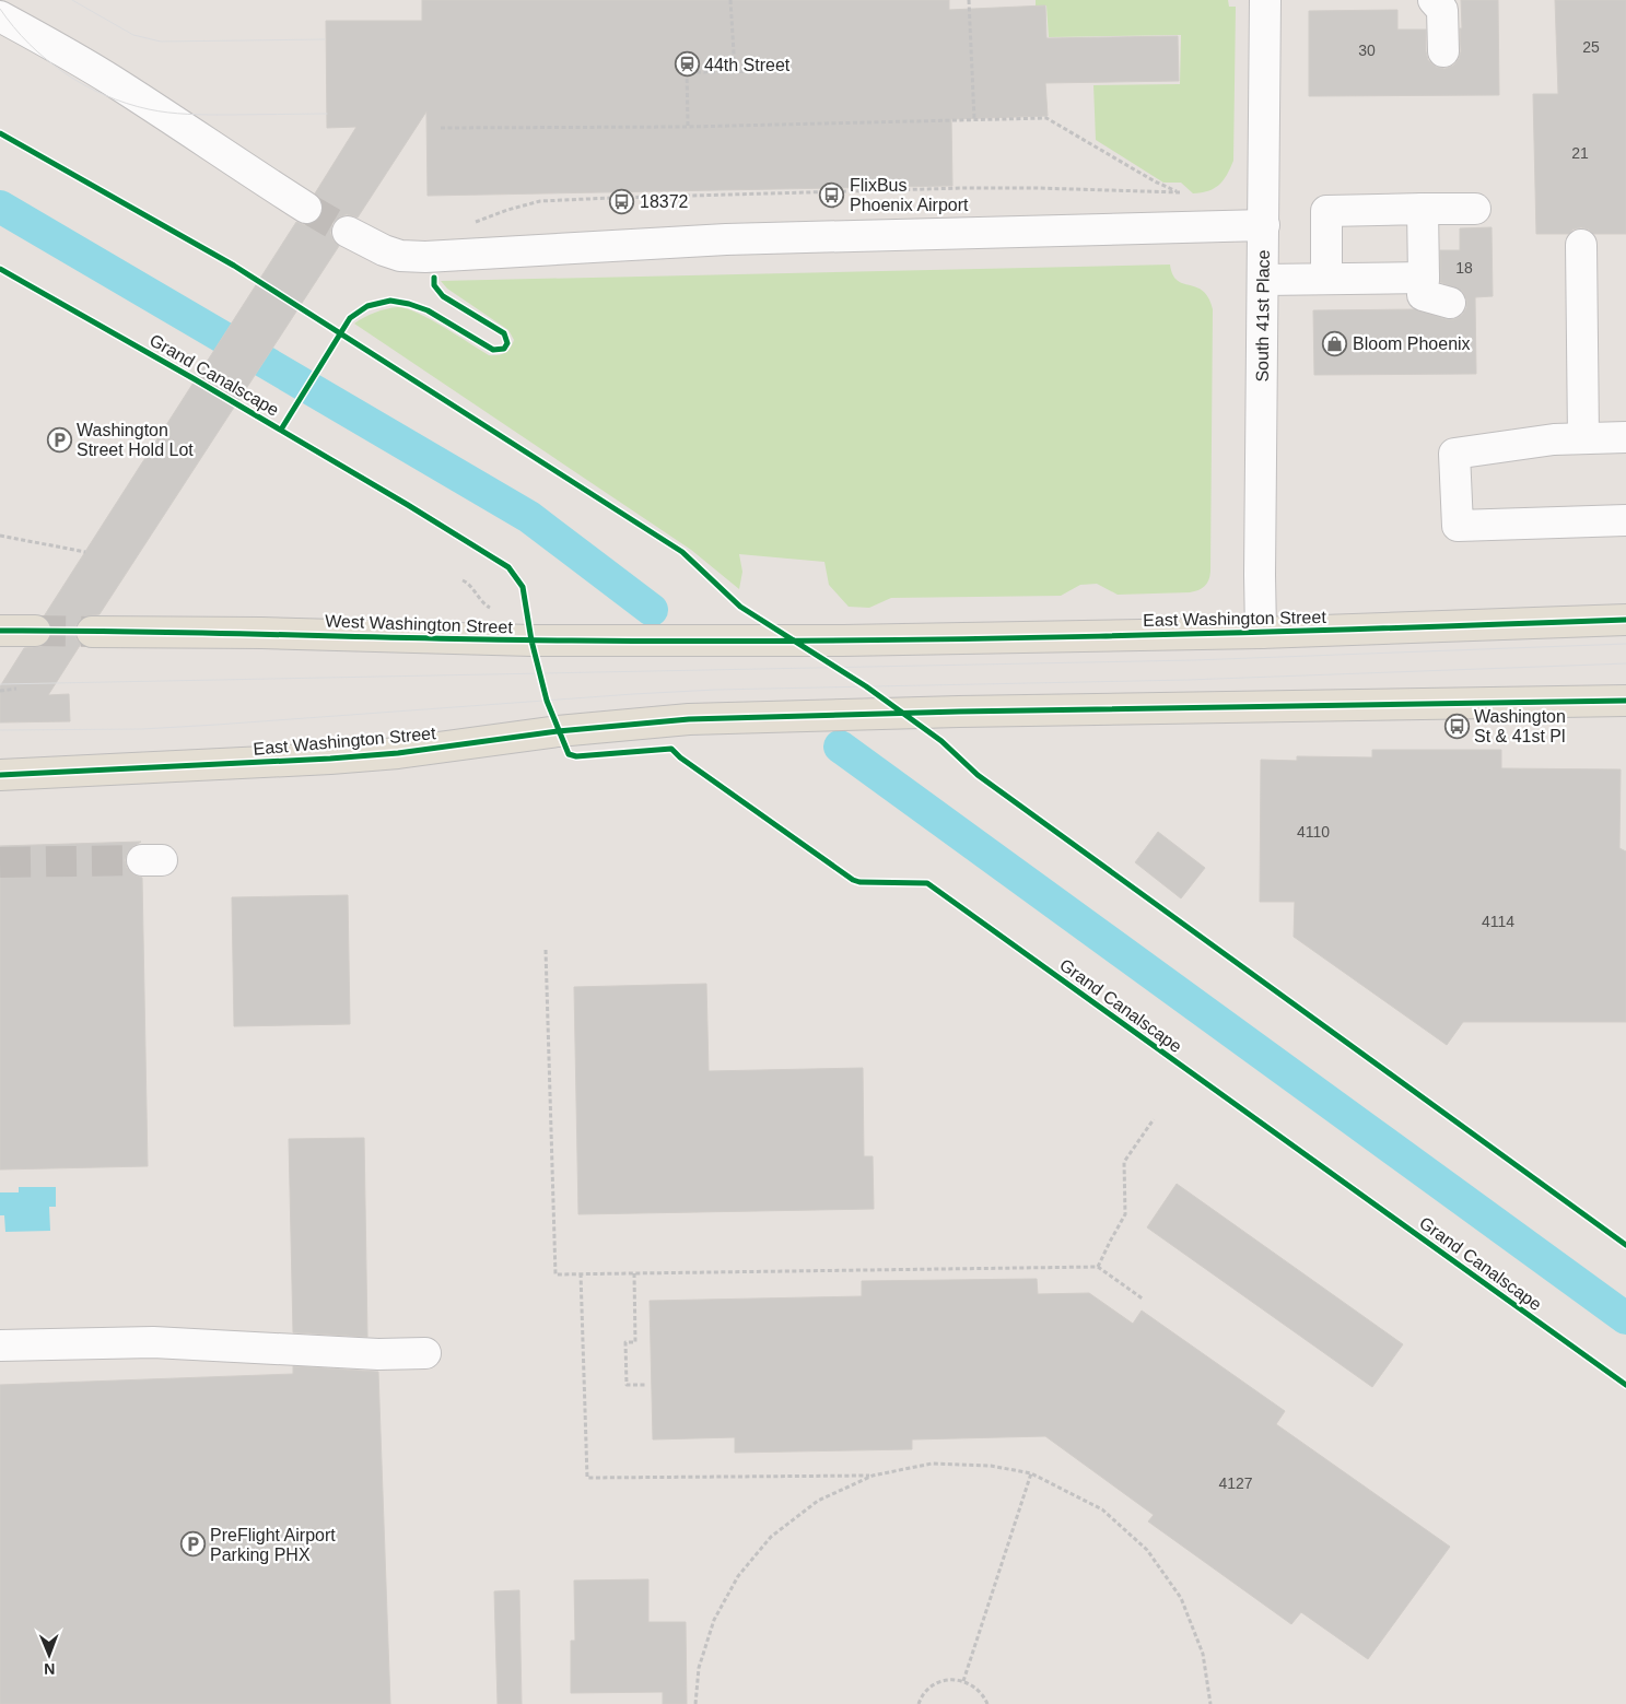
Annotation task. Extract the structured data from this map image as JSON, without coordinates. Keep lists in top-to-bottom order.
{
  "streets": {
    "main road": ["East Washington Street", "West Washington Street"],
    "street": ["South 41st Place"],
    "cycle path": ["Grand Canalscape"]
  },
  "crossings": [
    ["South 41st Place", "East Washington Street"],
    ["East Washington Street", "West Washington Street"]
  ],
  "places": {
    "station": ["44th Street"],
    "bus stop": ["FlixBus Phoenix Airport", "18372", "Washington St & 41st Pl"],
    "shop": ["Bloom Phoenix"],
    "parking": ["Washington Street Hold Lot", "PreFlight Airport Parking PHX"]
  },
  "house_numbers": [
    "25",
    "30",
    "21",
    "18",
    "4110",
    "4114",
    "4127"
  ],
  "north": "bottom"
}
